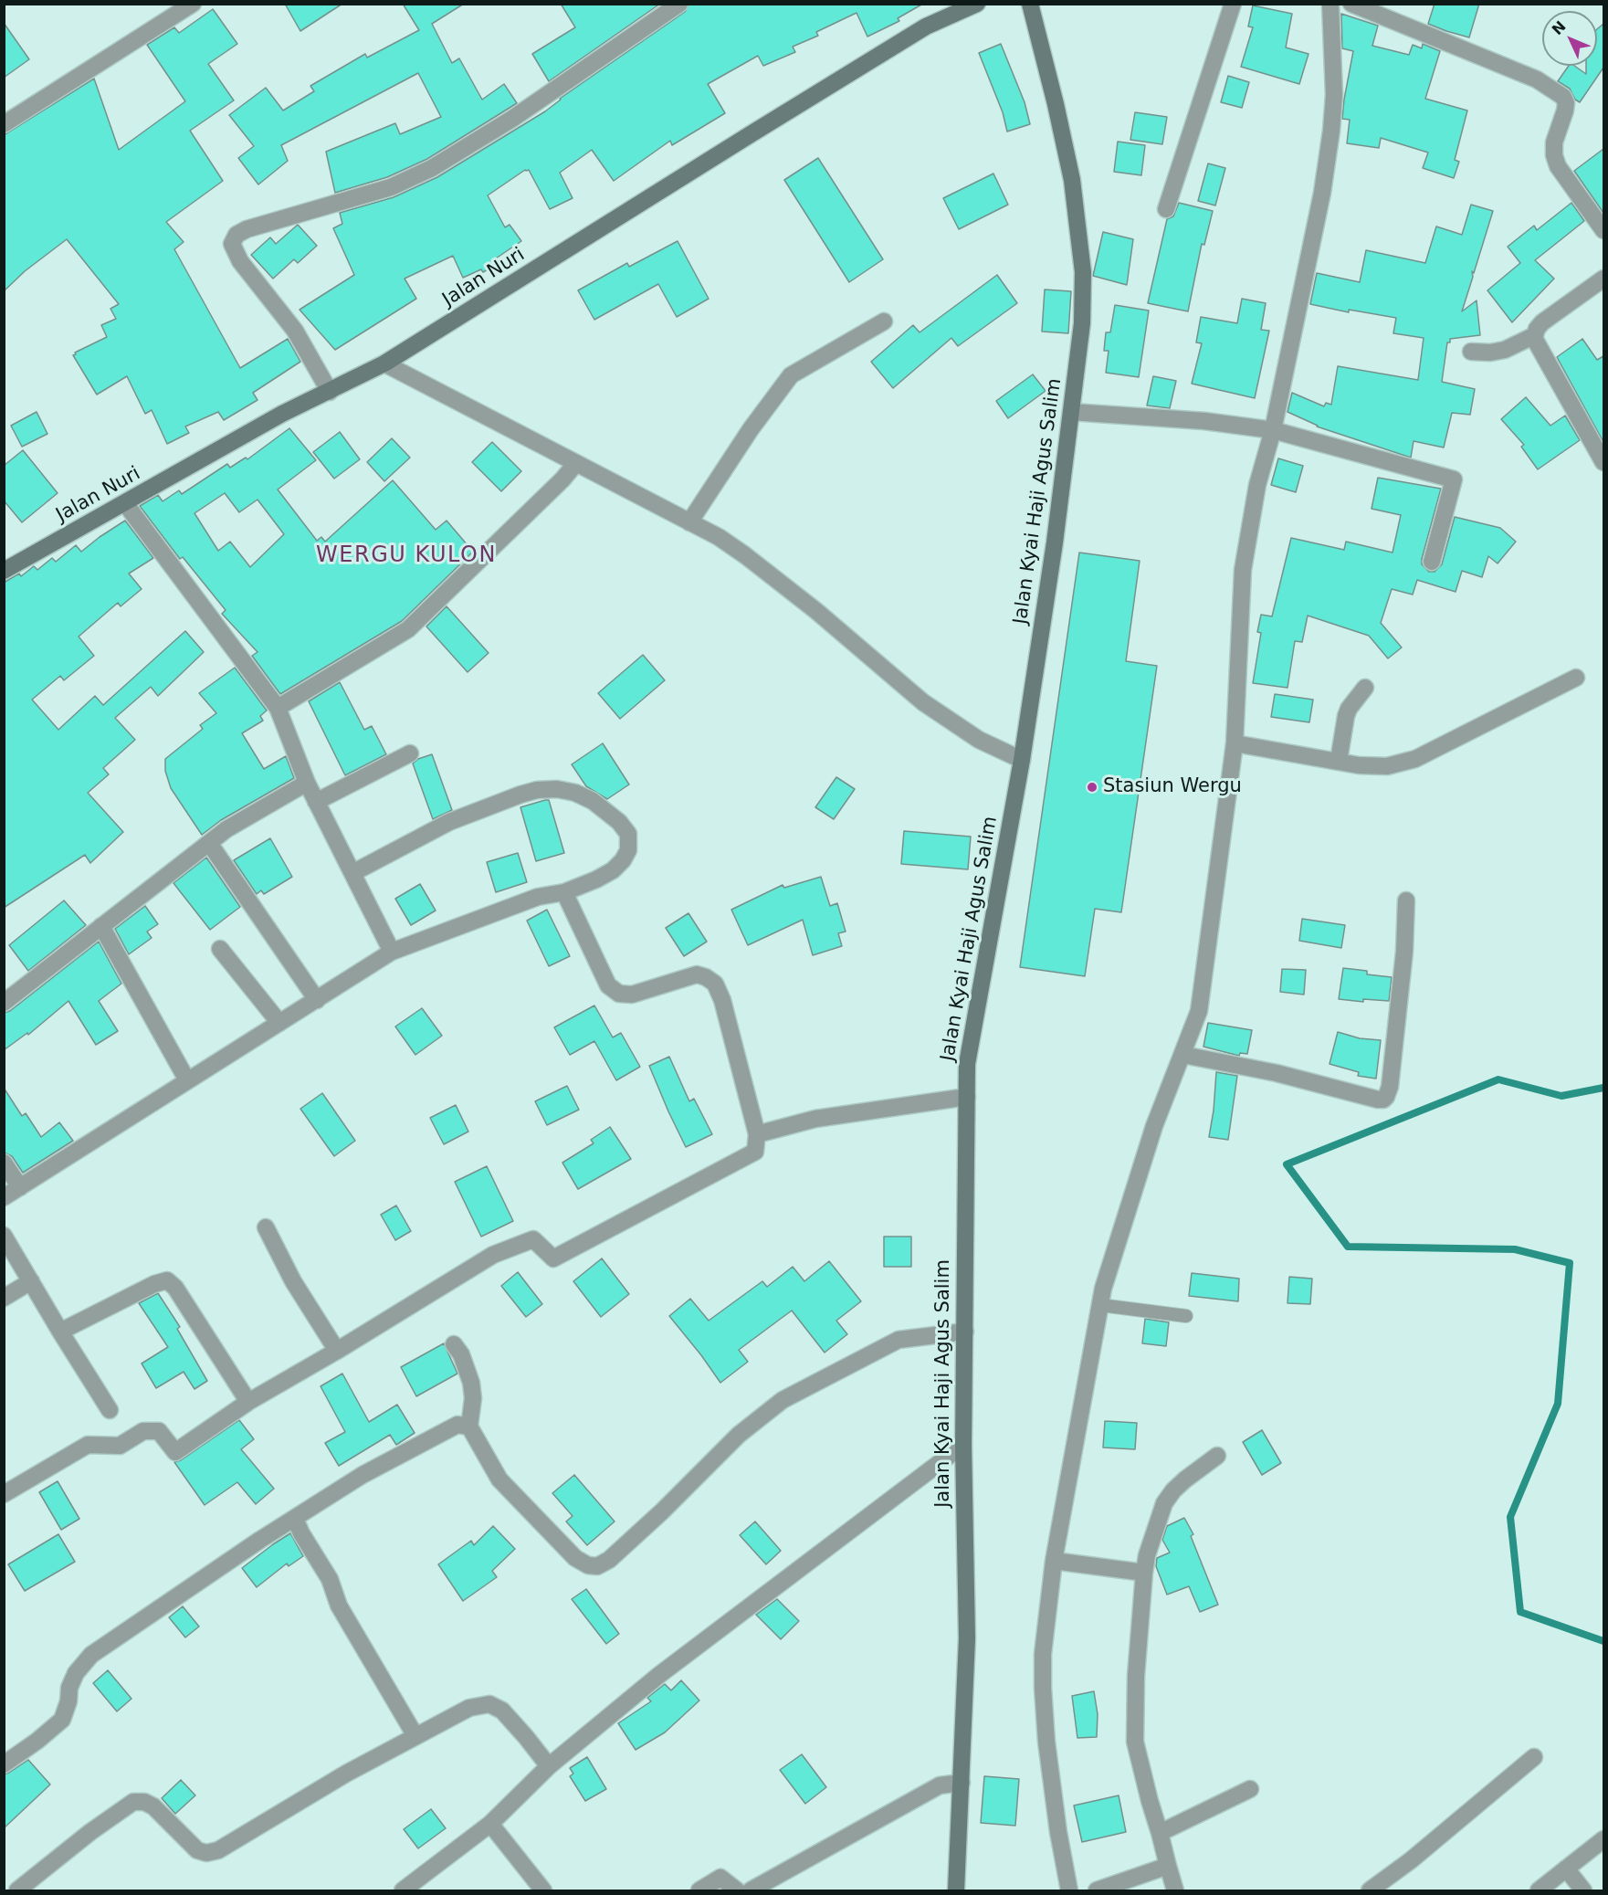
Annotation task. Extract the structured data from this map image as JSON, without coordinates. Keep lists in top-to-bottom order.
{
  "streets": {
    "street": ["Jalan Nuri", "Jalan Kyai Haji Agus Salim"]
  },
  "districts": ["WERGU KULON"],
  "places": ["Stasiun Wergu"],
  "north": "top left"
}
